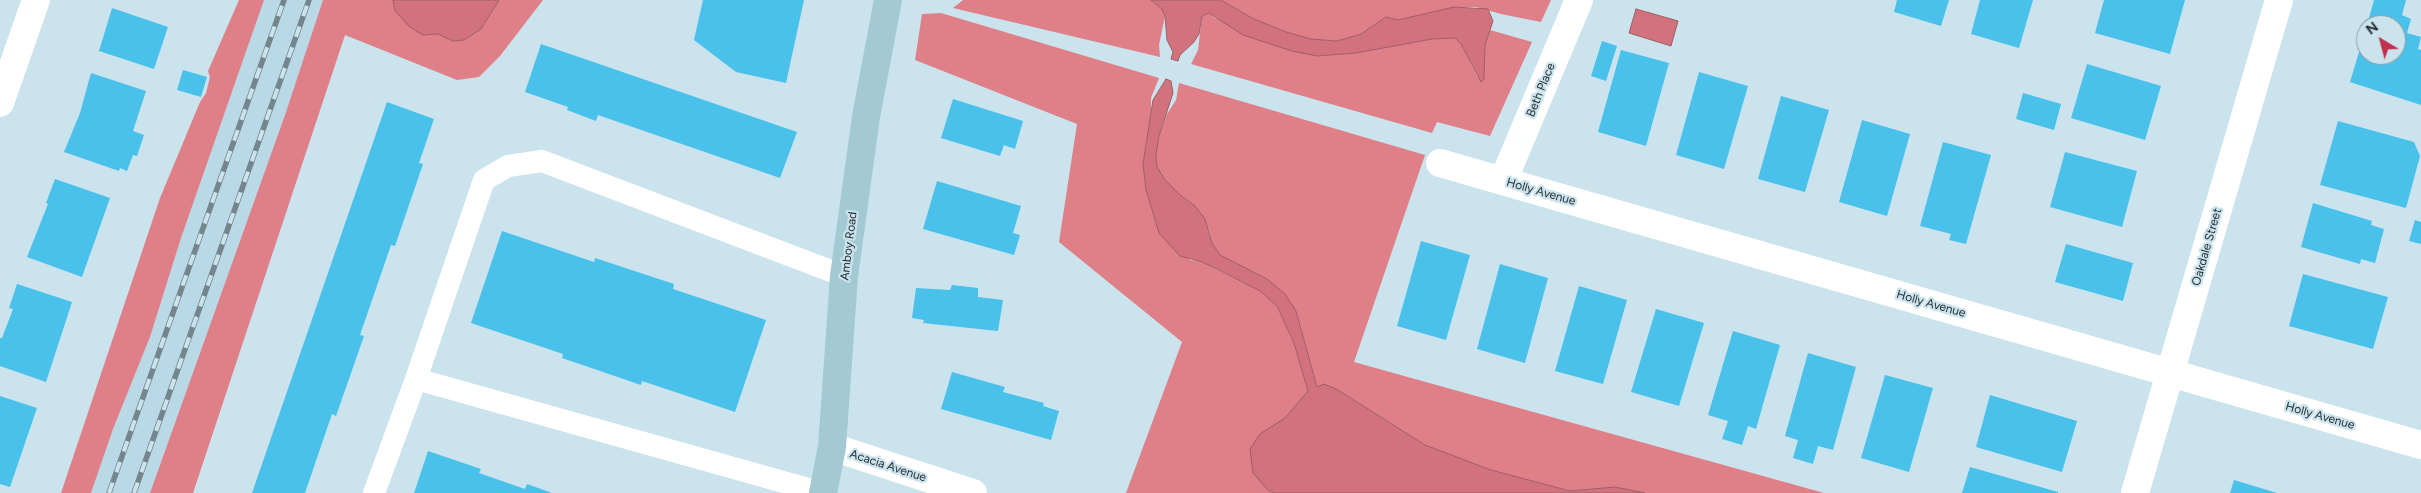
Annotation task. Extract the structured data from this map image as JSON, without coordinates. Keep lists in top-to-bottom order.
{
  "streets": {
    "main road": ["Amboy Road"],
    "street": [
      "Beth Place",
      "Holly Avenue",
      "Oakdale Street",
      "Acacia Avenue"
    ]
  },
  "crossings": [
    ["Beth Place", "Holly Avenue"],
    ["Holly Avenue", "Oakdale Street"],
    ["Amboy Road", "Acacia Avenue"]
  ],
  "north": "top left"
}
